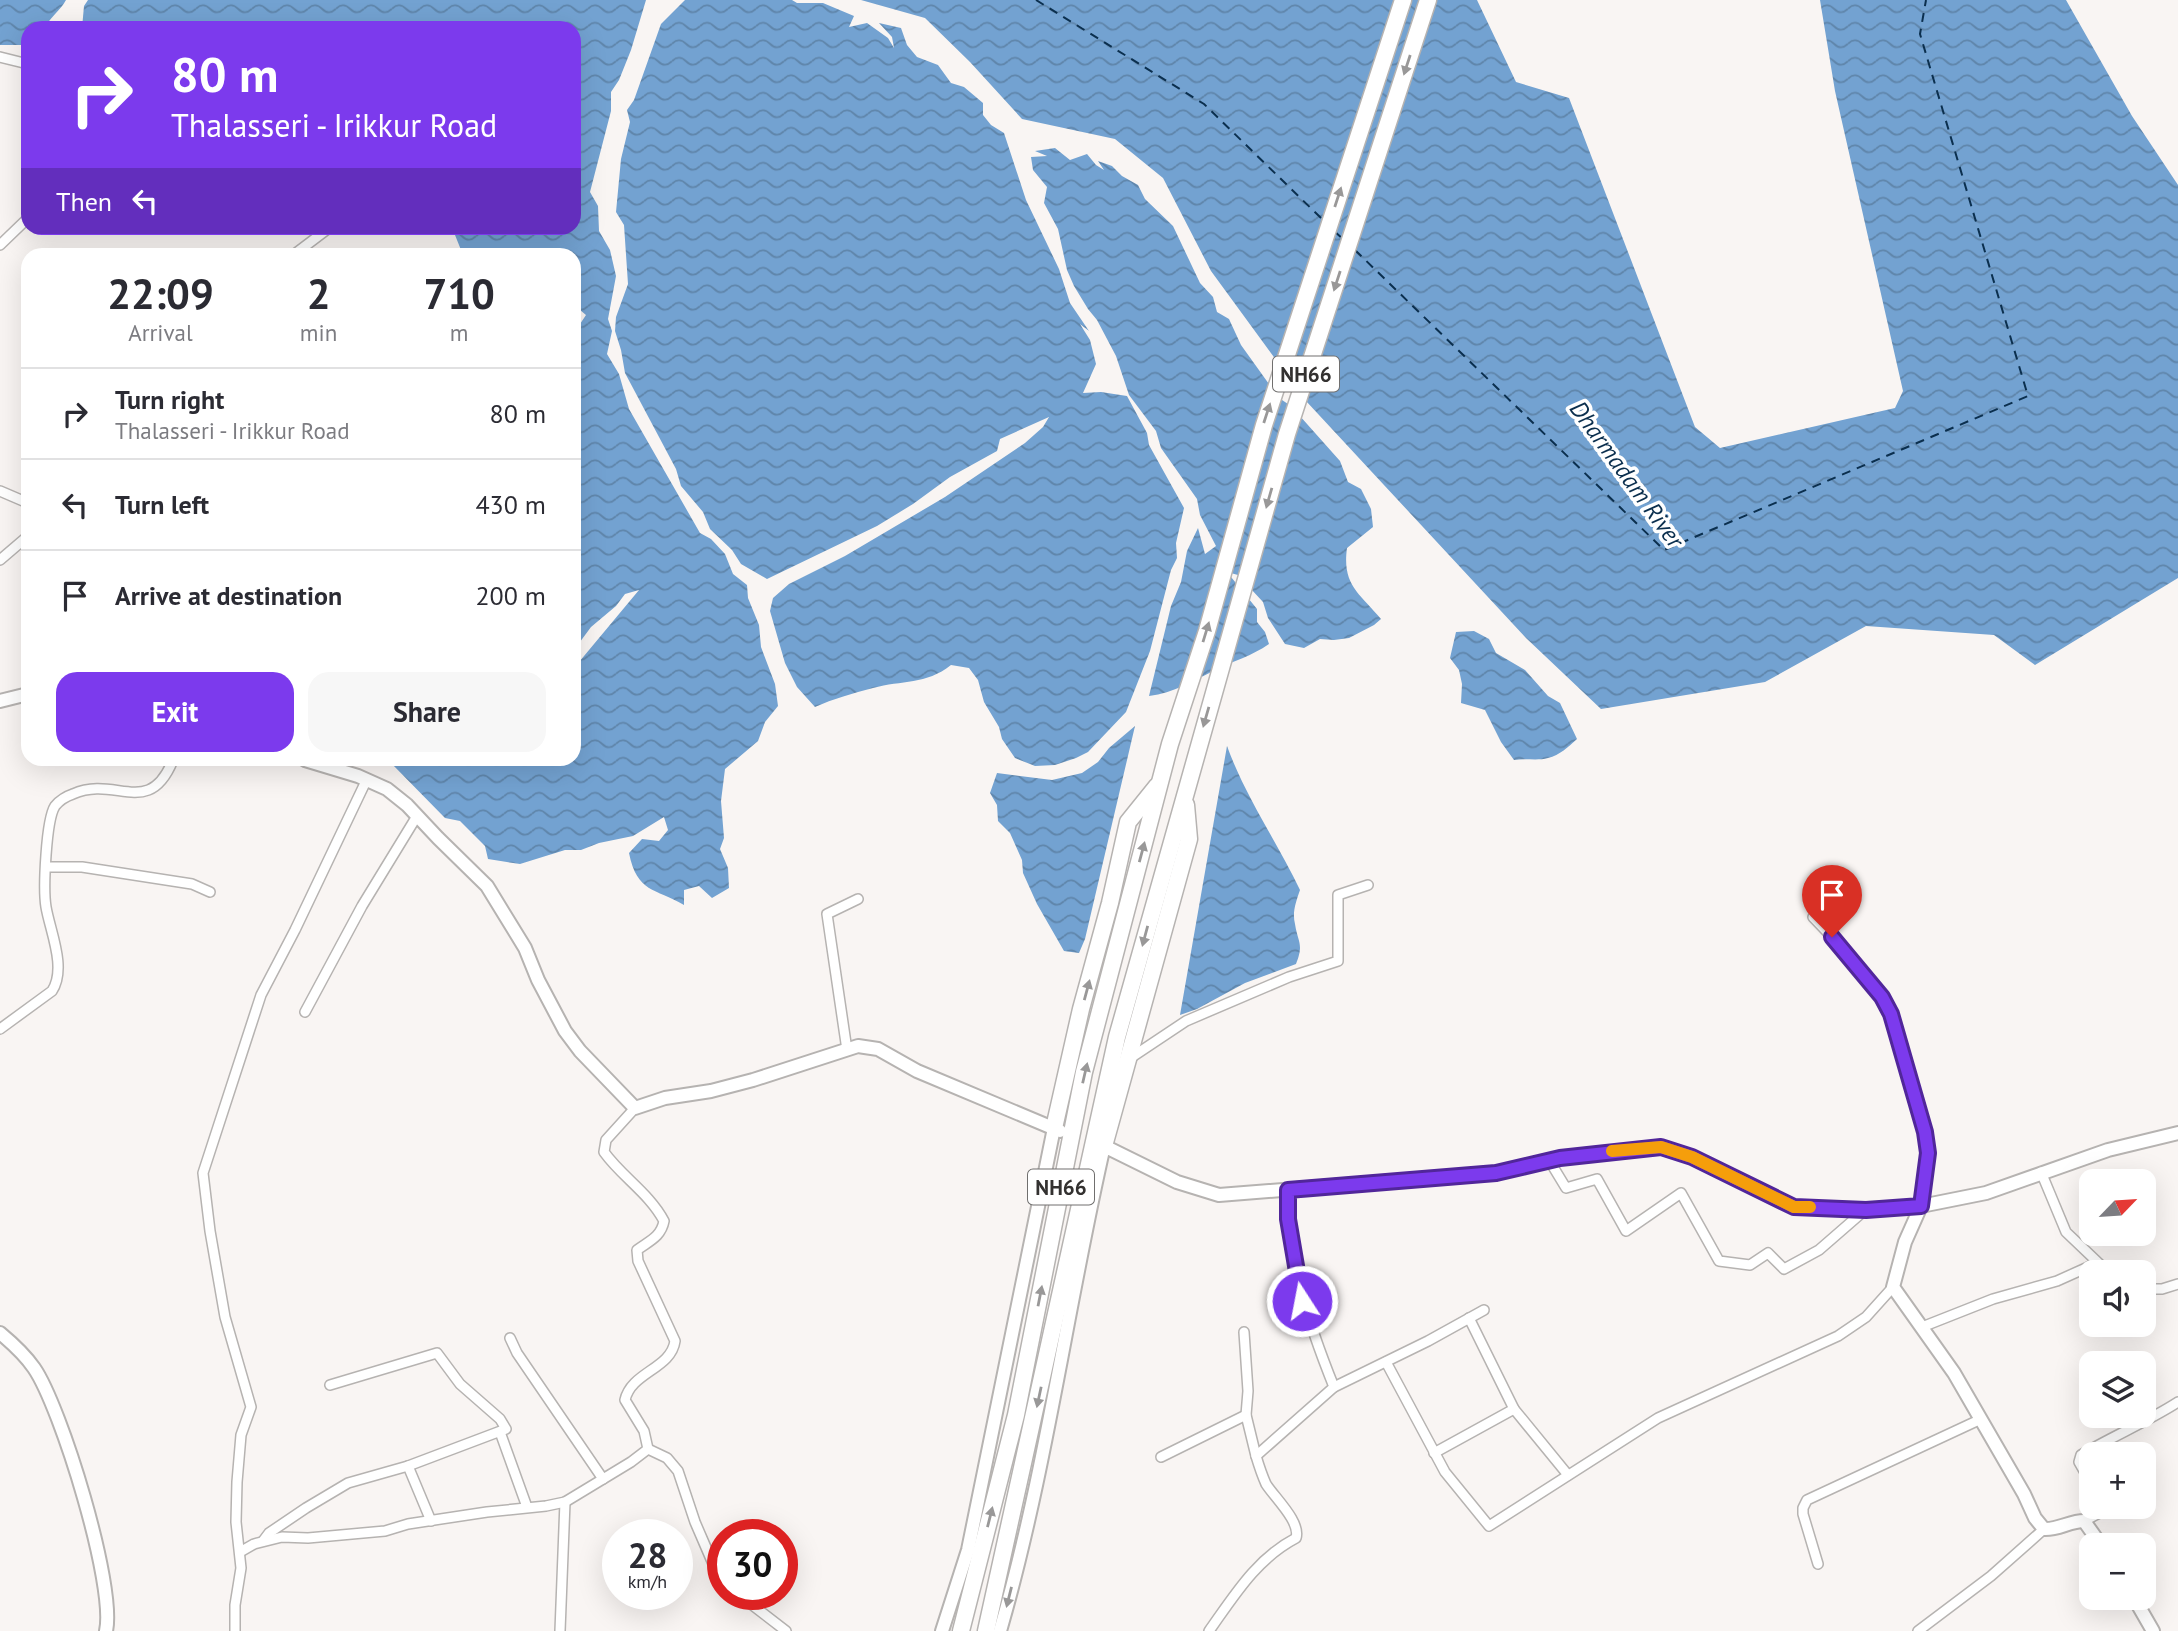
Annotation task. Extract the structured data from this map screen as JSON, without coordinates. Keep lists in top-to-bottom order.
{
  "streets": {
    "highway": ["NH66"]
  },
  "water": ["Dharmadam River"],
  "north": "top right",
  "page": {
    "turn": ["80 m", "Thalasseri - Irikkur Road"],
    "then": "Then",
    "eta": [
      "22:09",
      "Arrival",
      "2",
      "min",
      "710",
      "m"
    ],
    "list": [
      {
        "name": "Turn right",
        "note": "Thalasseri - Irikkur Road",
        "value": "80 m"
      },
      {
        "name": "Turn left",
        "value": "430 m"
      },
      {
        "name": "Arrive at destination",
        "value": "200 m"
      }
    ],
    "buttons": ["Exit", "Share"],
    "map_buttons": ["+", "−"],
    "speed": "28 km/h",
    "limit": "30"
  }
}
